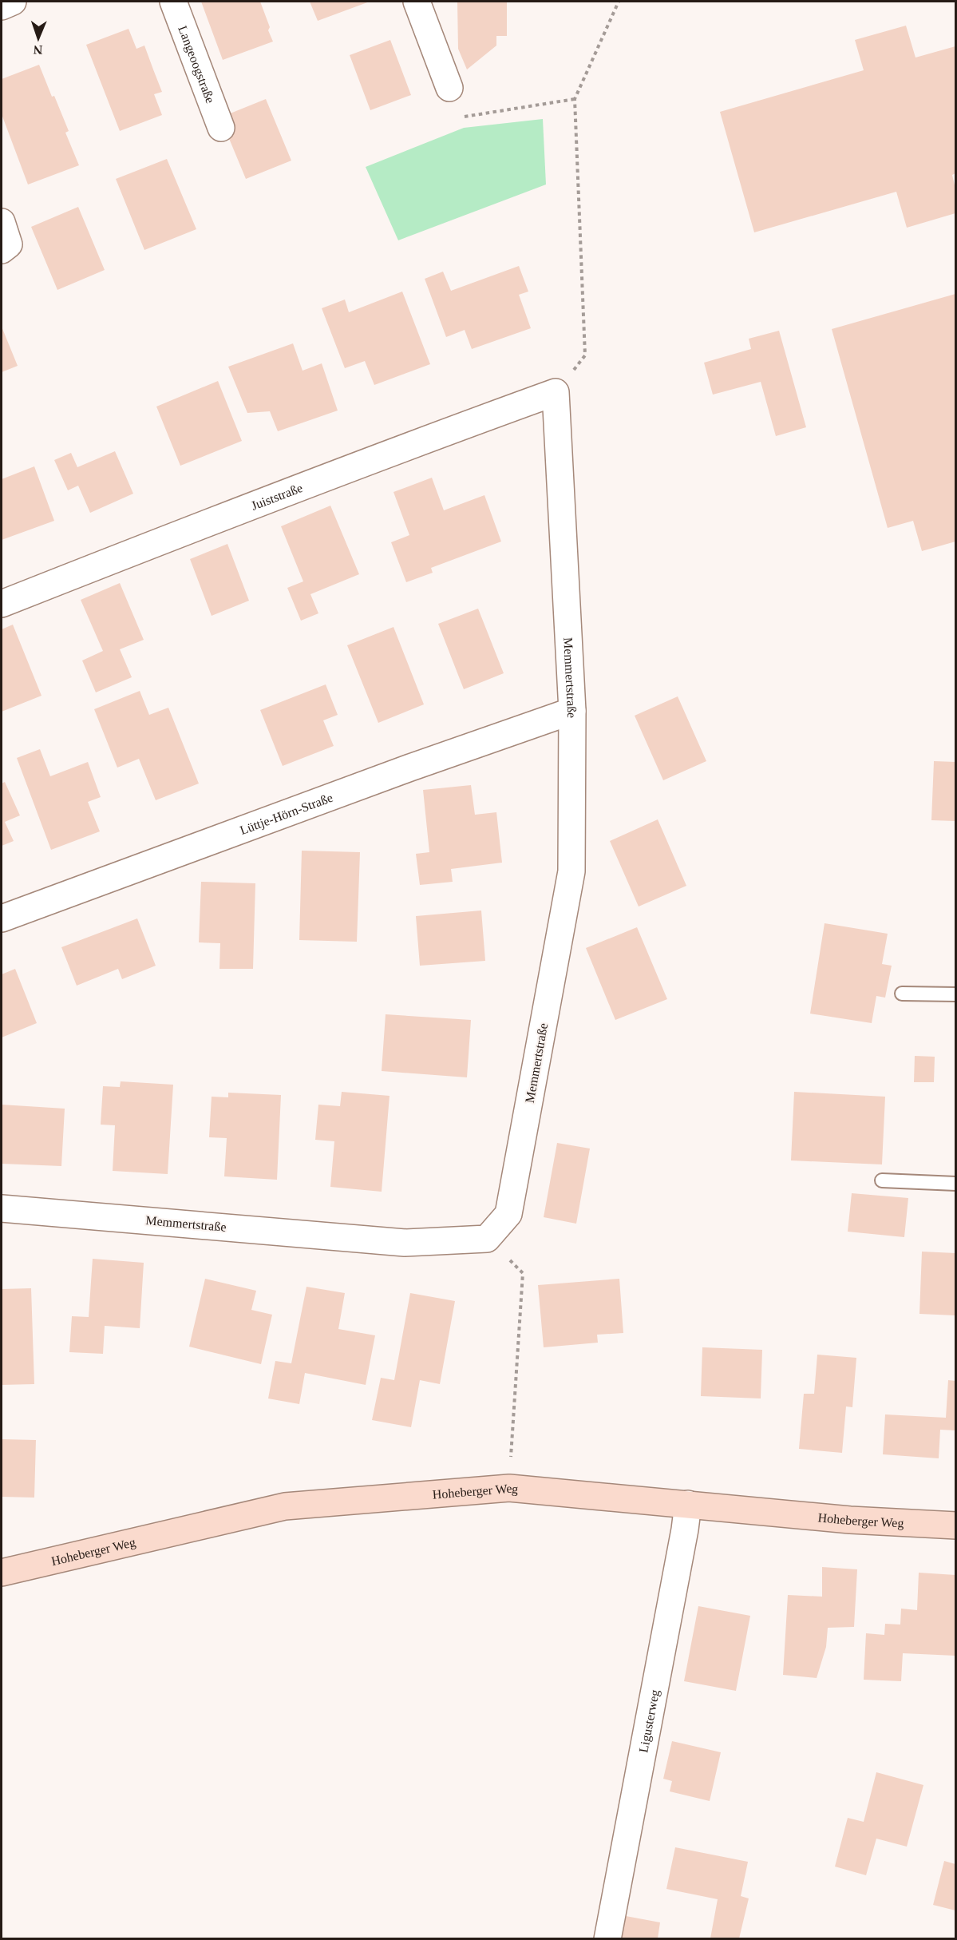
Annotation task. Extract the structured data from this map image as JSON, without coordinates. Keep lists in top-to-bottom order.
{
  "streets": {
    "street": [
      "Langeoogstraße",
      "Juiststraße",
      "Memmertstraße",
      "Lüttje-Hörn-Straße",
      "Hoheberger Weg",
      "Ligusterweg"
    ]
  },
  "crossings": [
    ["Juiststraße", "Memmertstraße"],
    ["Memmertstraße", "Lüttje-Hörn-Straße"],
    ["Hoheberger Weg", "Ligusterweg"]
  ],
  "north": "bottom"
}
